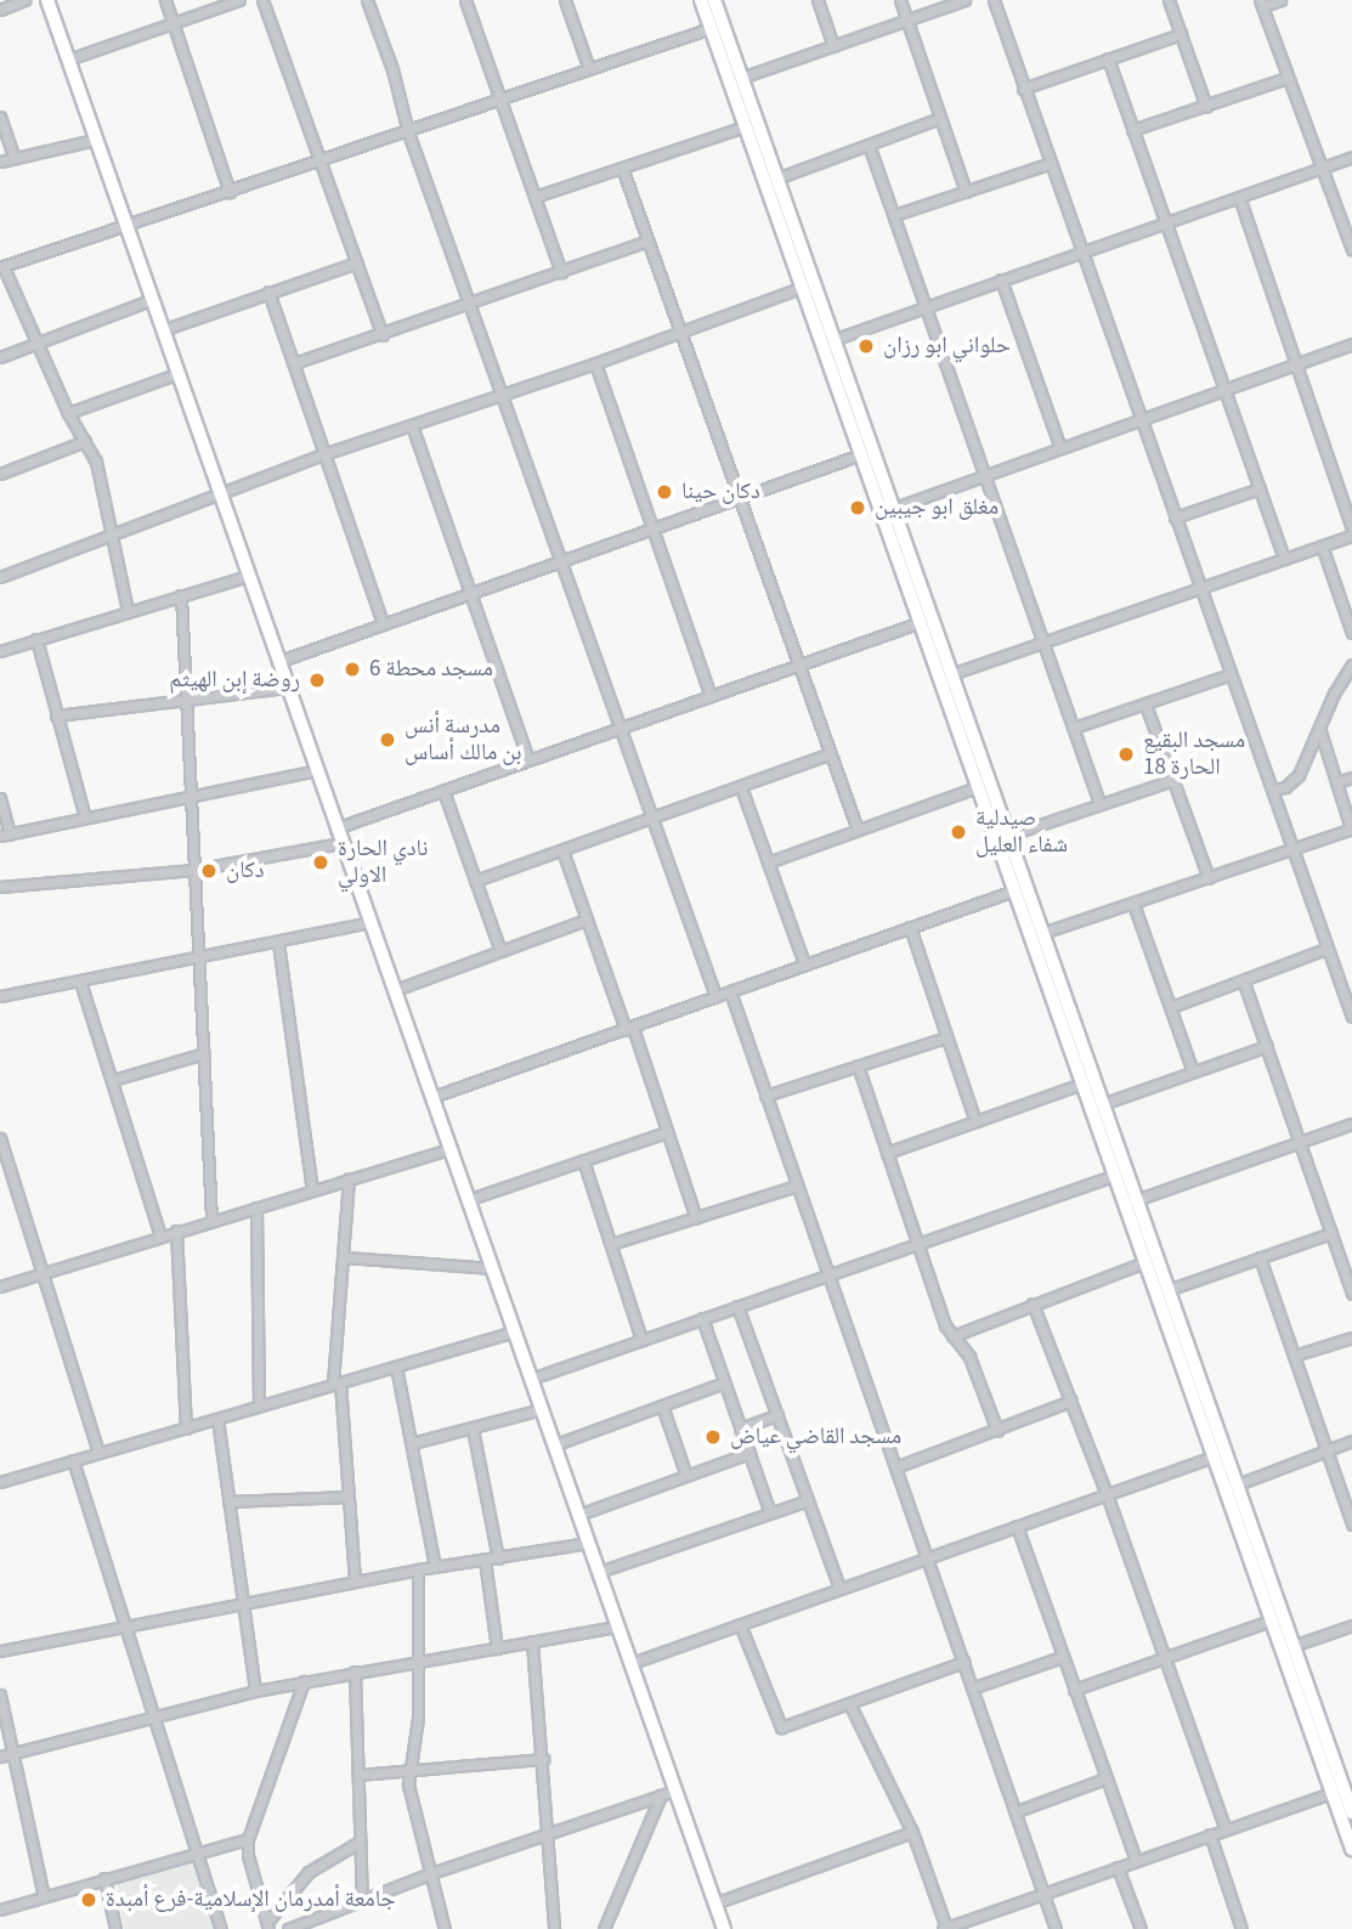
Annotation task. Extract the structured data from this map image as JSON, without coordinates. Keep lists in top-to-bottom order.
{
  "places": [
    "حلواني ابو رزان",
    "دكان حينا",
    "مغلق ابو جيبين",
    "مسجد محطة 6",
    "روضة إبن الهيثم",
    "مدرسة أنس بن مالك أساس",
    "مسجد البقيع الحارة 18",
    "صيدلية شفاء العليل",
    "نادي الحارة الاولي",
    "دكان",
    "مسجد القاضي عياض",
    "جامعة أمدرمان الإسلامية-فرع أمبدة"
  ]
}
